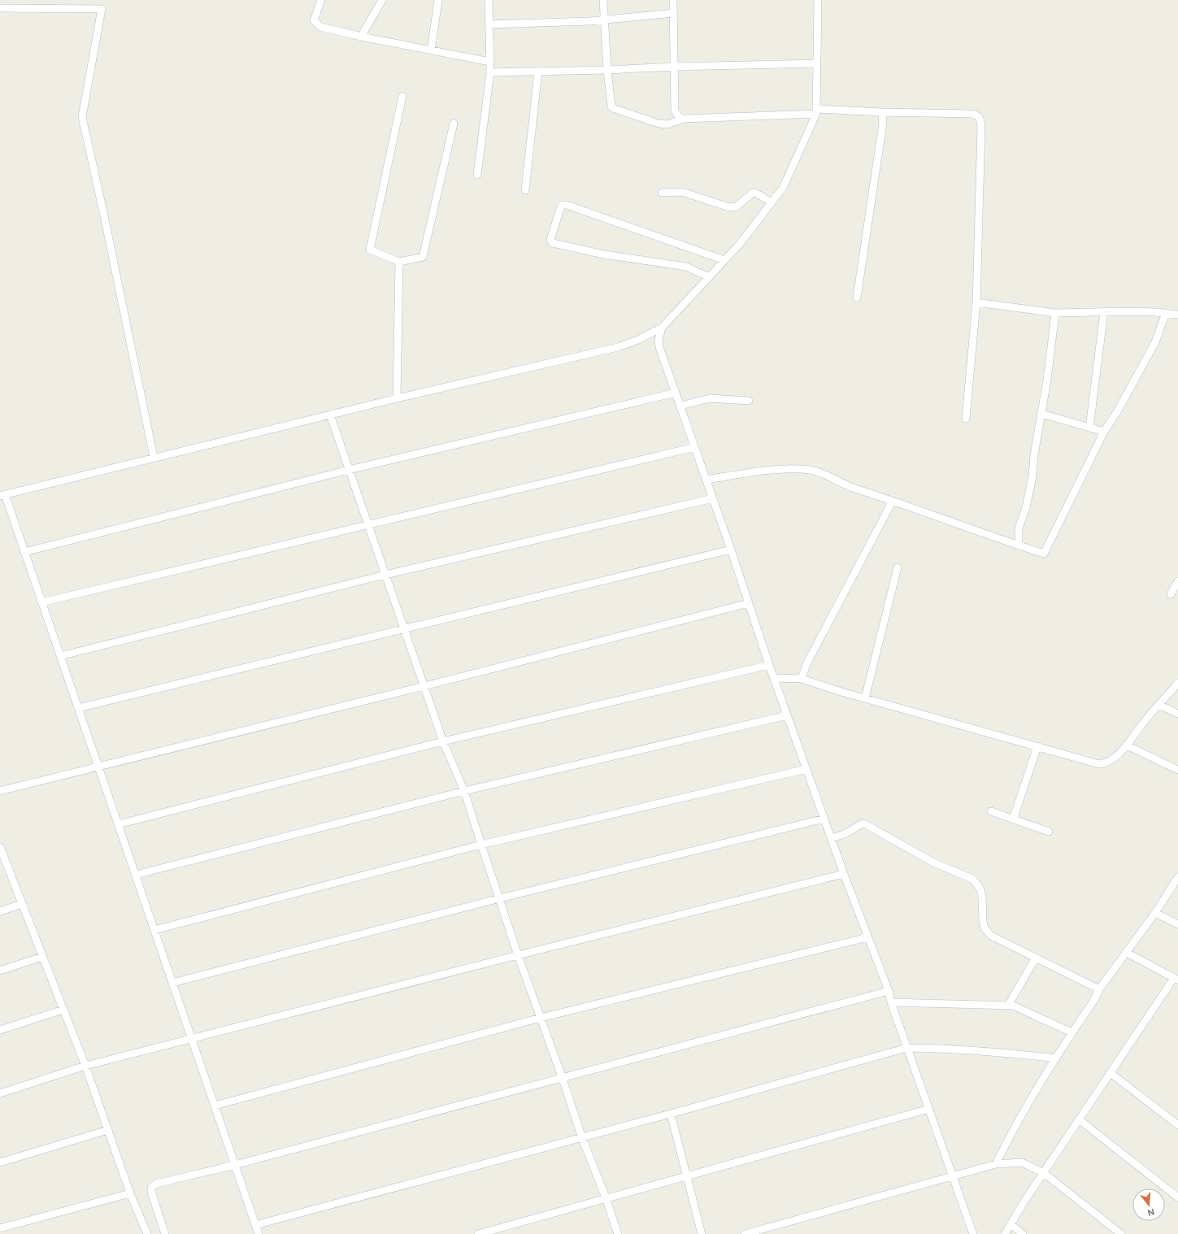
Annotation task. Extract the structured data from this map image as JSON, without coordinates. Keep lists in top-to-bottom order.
{
  "north": "bottom"
}
